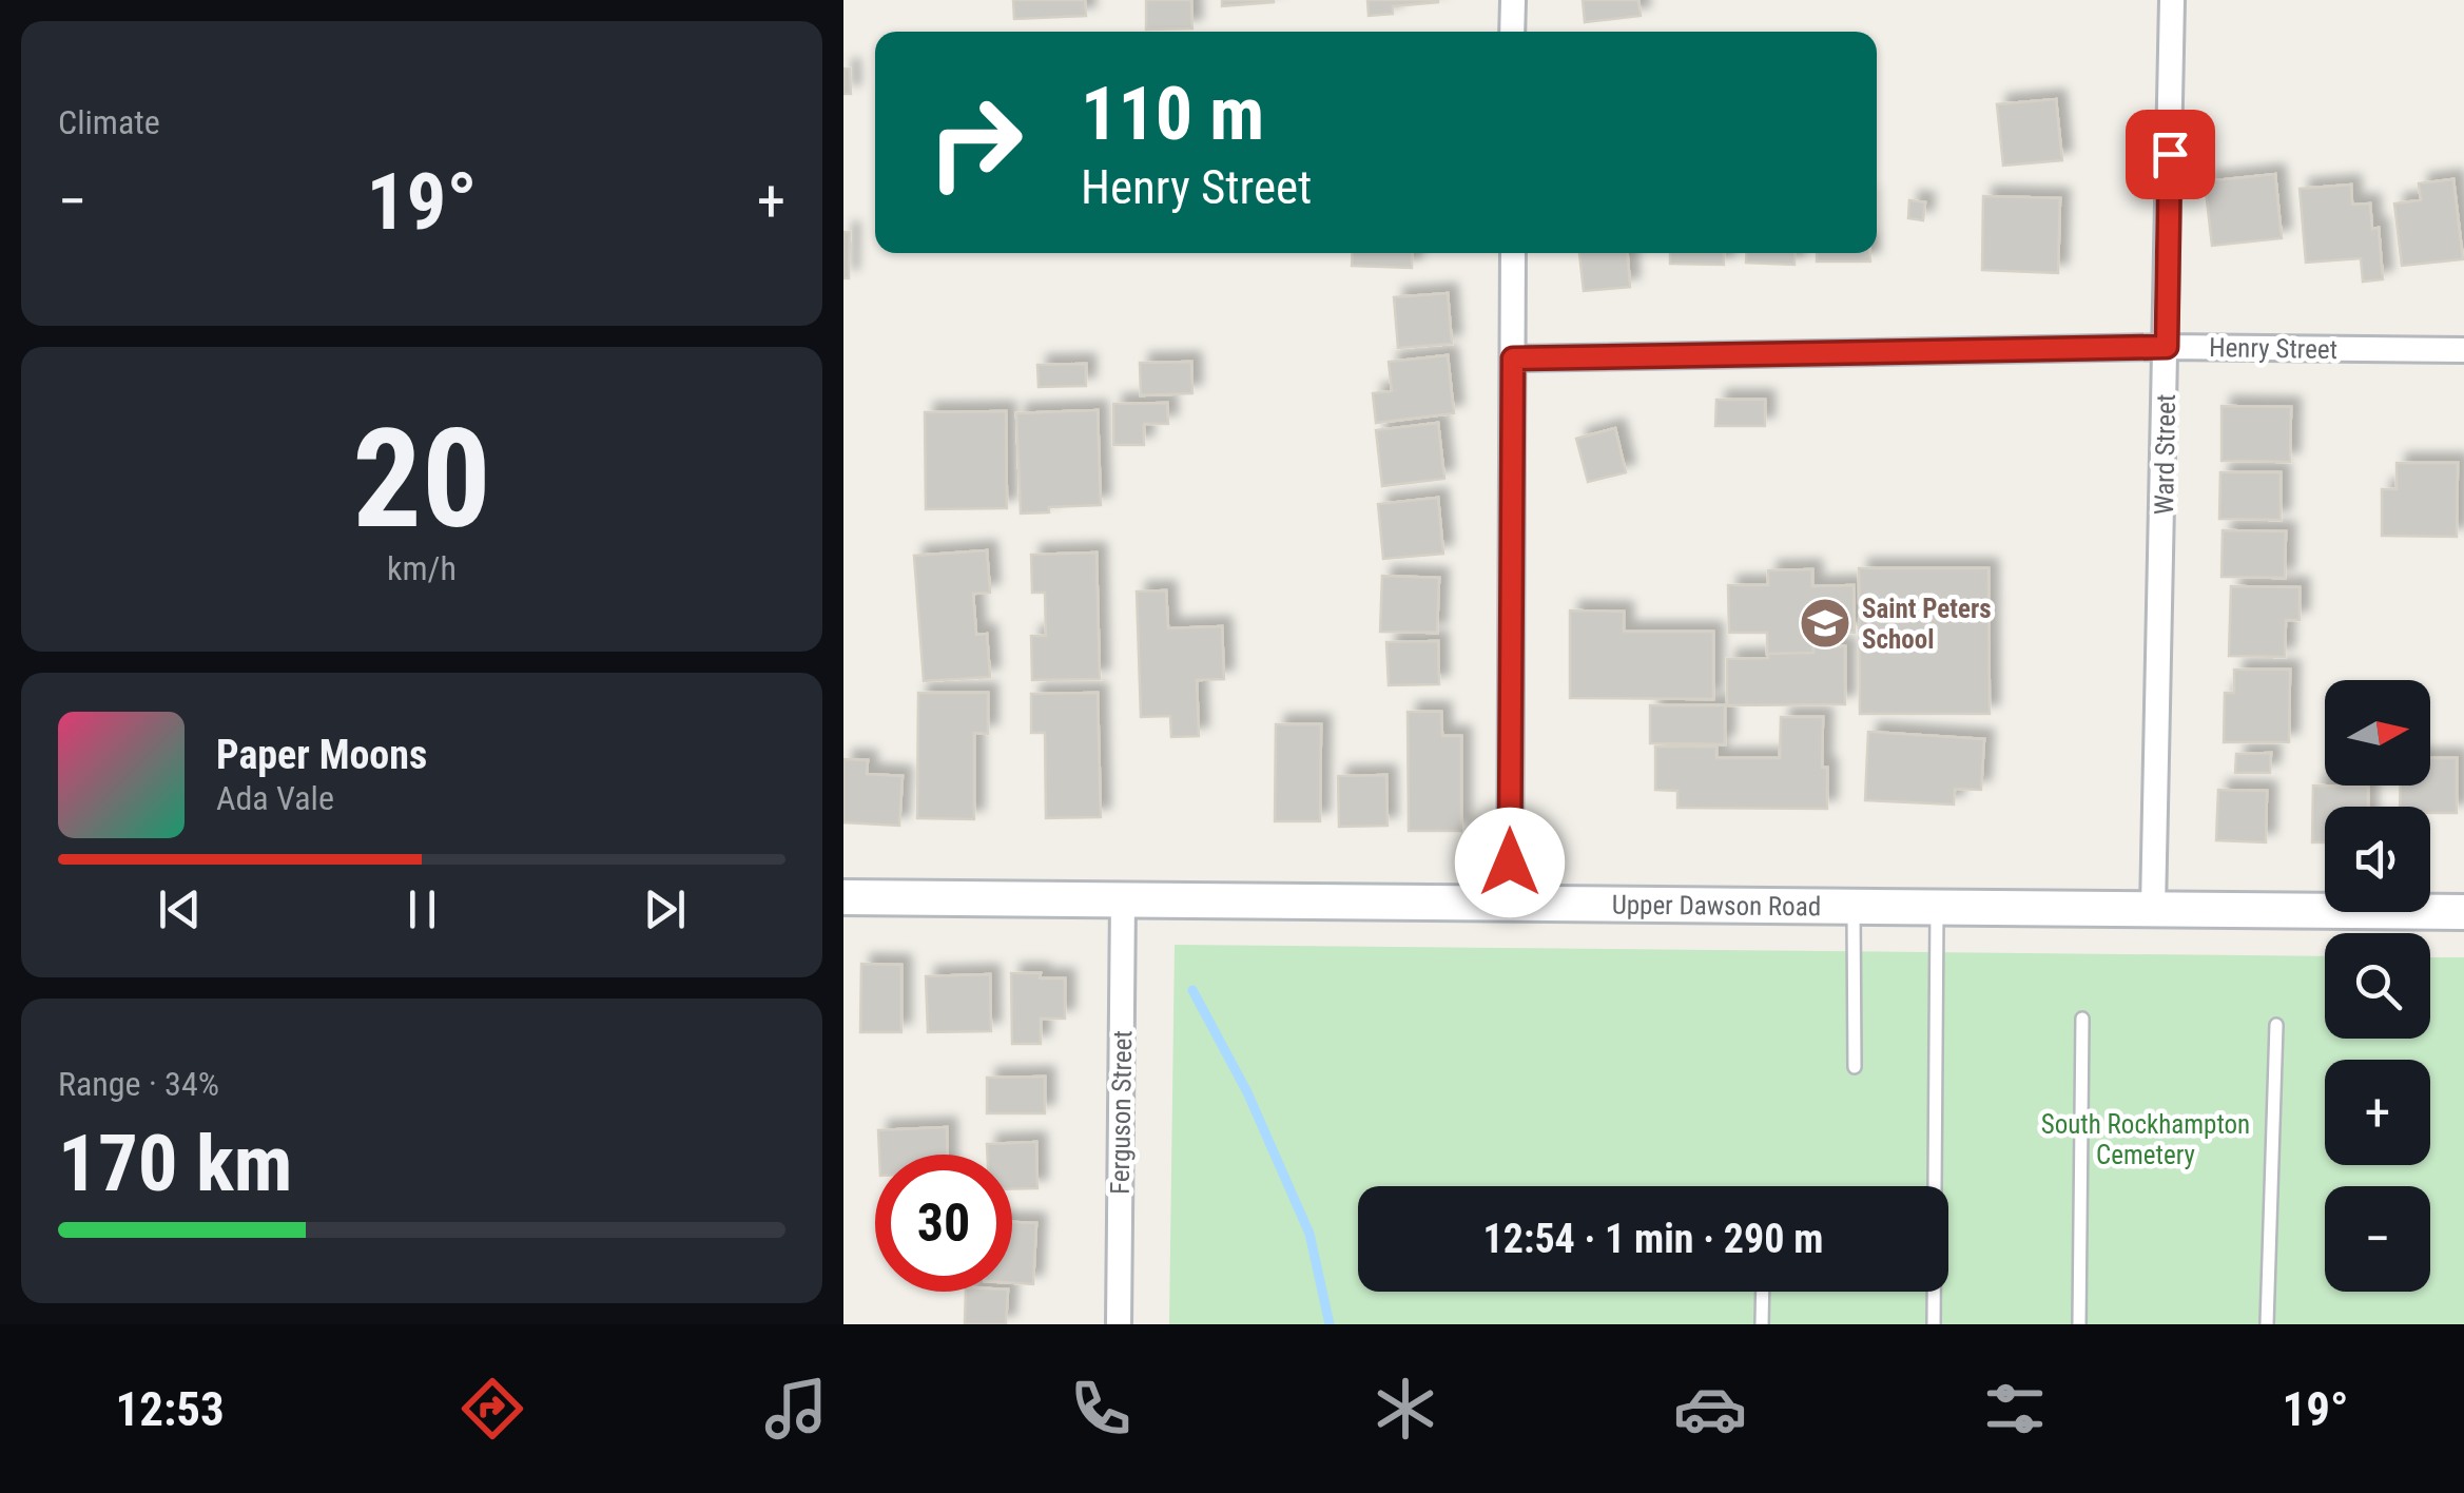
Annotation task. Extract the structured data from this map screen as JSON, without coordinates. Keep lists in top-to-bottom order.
{
  "streets": {
    "street": [
      "Henry Street",
      "Ward Street",
      "Upper Dawson Road",
      "Ferguson Street"
    ]
  },
  "crossings": [
    ["Henry Street", "Ward Street"],
    ["Ward Street", "Upper Dawson Road"],
    ["Upper Dawson Road", "Ferguson Street"]
  ],
  "parks": ["South Rockhampton Cemetery"],
  "places": {
    "school or university": ["Saint Peters School"]
  },
  "north": "right",
  "page": {
    "tile": [
      "Climate",
      ["20", "km/h"],
      ["Range · 34%", "170 km"]
    ],
    "turn": ["110 m", "Henry Street"],
    "heat": ["−", "19°", "+"],
    "map_buttons": ["+", "−"],
    "song": ["Paper Moons", "Ada Vale"],
    "limit": "30",
    "trip": "12:54 · 1 min · 290 m",
    "tabs": ["12:53", "19°"]
  }
}
